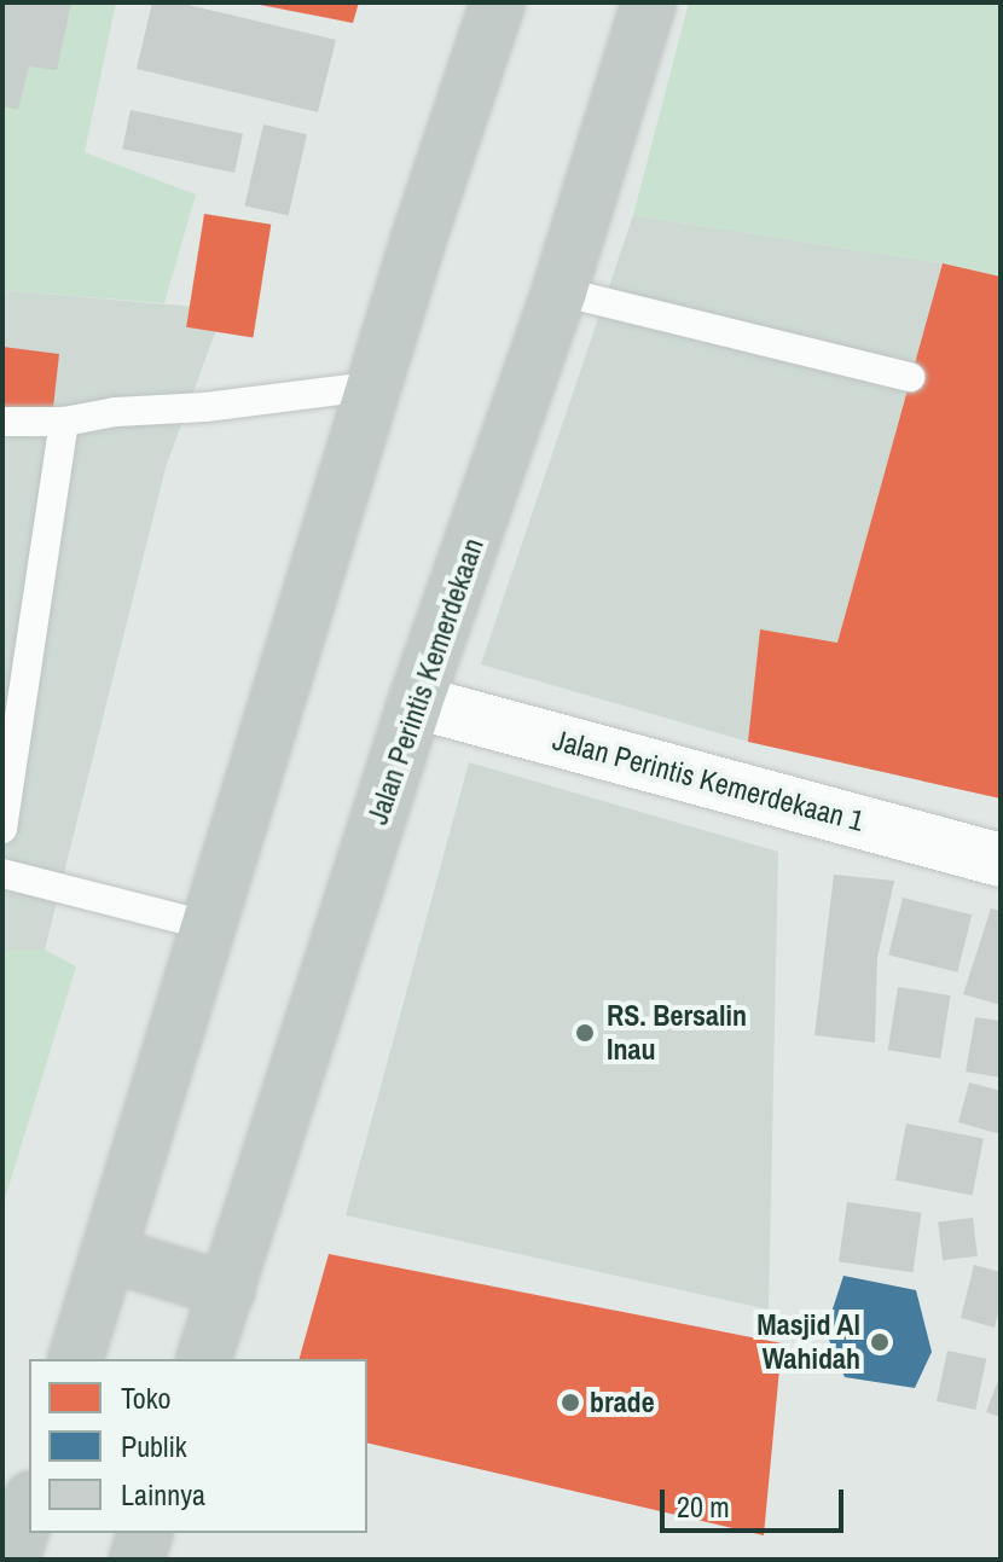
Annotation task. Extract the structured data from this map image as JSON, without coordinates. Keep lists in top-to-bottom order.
{
  "streets": {
    "highway": ["Jalan Perintis Kemerdekaan"],
    "street": ["Jalan Perintis Kemerdekaan 1"]
  },
  "crossings": [
    ["Jalan Perintis Kemerdekaan", "Jalan Perintis Kemerdekaan 1"]
  ],
  "places": ["RS. Bersalin Inau", "Masjid Al Wahidah", "brade"],
  "legend": ["Toko", "Publik", "Lainnya"],
  "scale_bar": "20 m"
}
